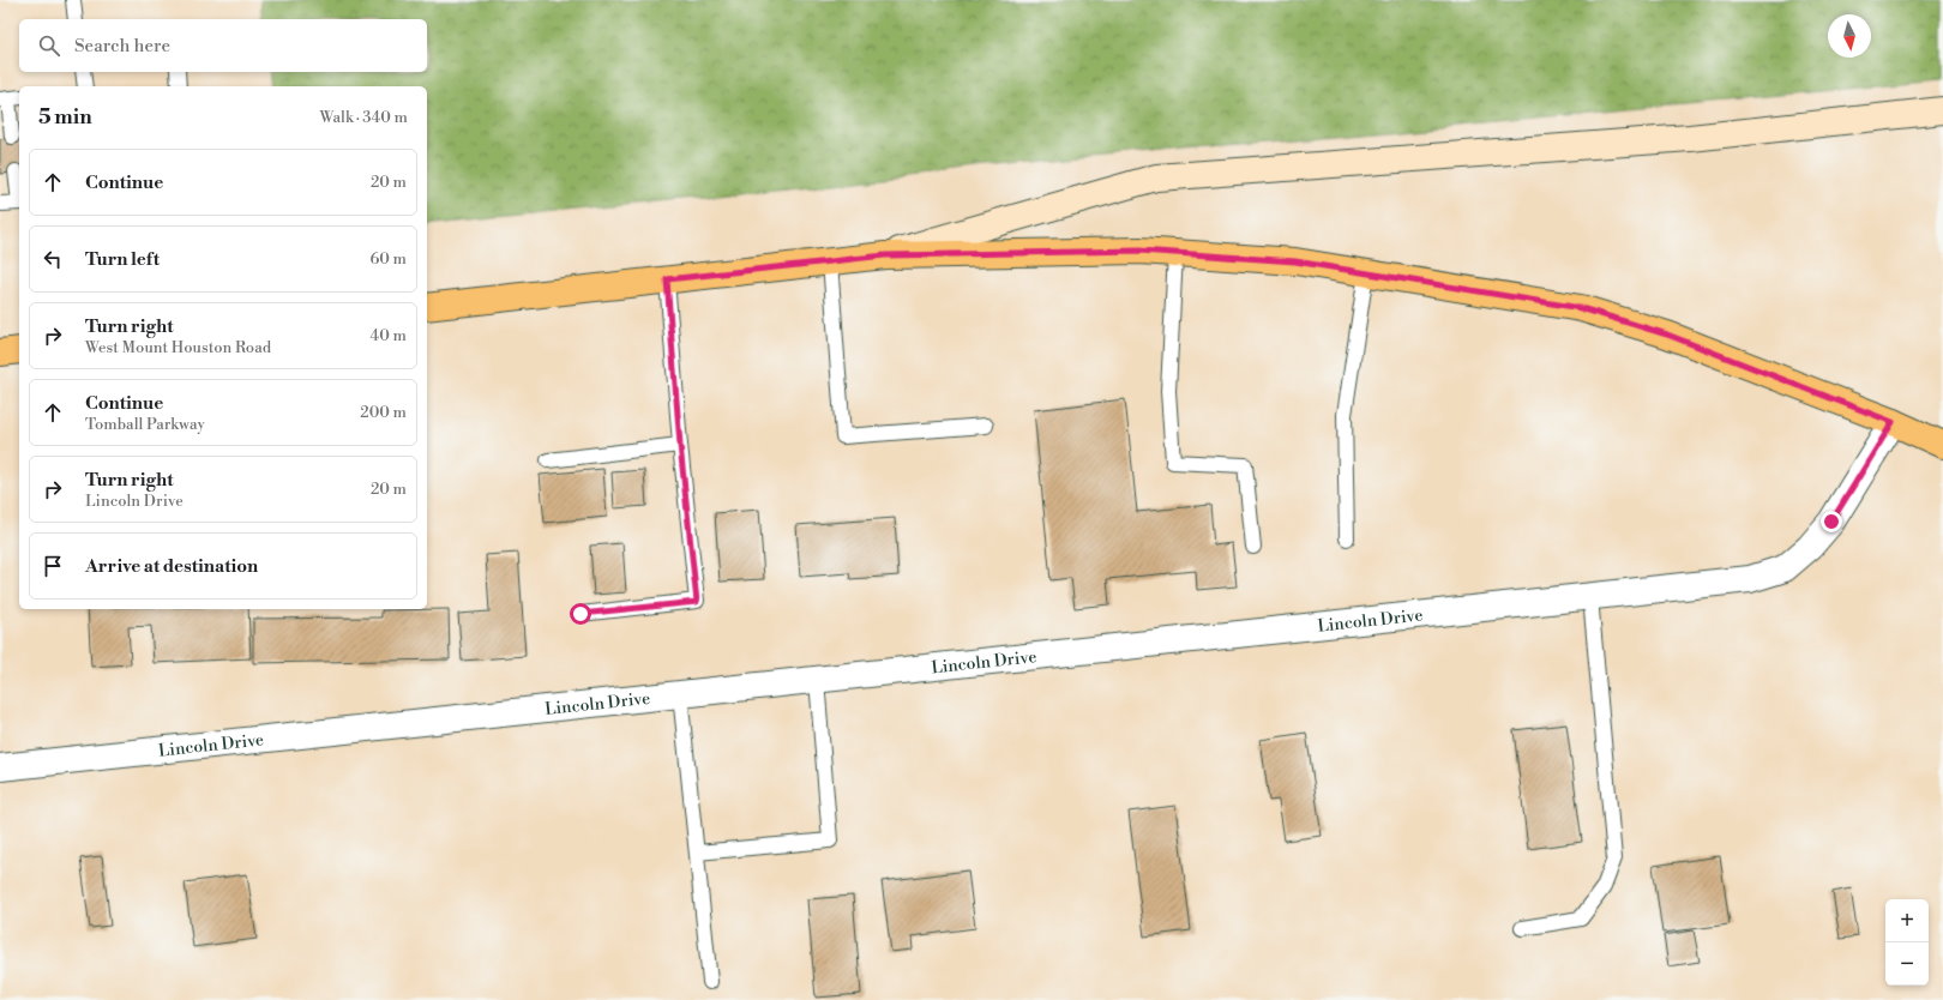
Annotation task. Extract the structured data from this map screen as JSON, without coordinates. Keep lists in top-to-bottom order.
{
  "streets": {
    "street": ["Lincoln Drive"]
  },
  "north": "bottom",
  "page": {
    "search": "Search here",
    "heading": ["5 min", "Walk · 340 m"],
    "list": [
      ["Continue", "20 m"],
      ["Turn left", "60 m"],
      ["Turn right", "West Mount Houston Road", "40 m"],
      ["Continue", "Tomball Parkway", "200 m"],
      ["Turn right", "Lincoln Drive", "20 m"],
      "Arrive at destination"
    ],
    "map_buttons": ["+", "−"]
  }
}
